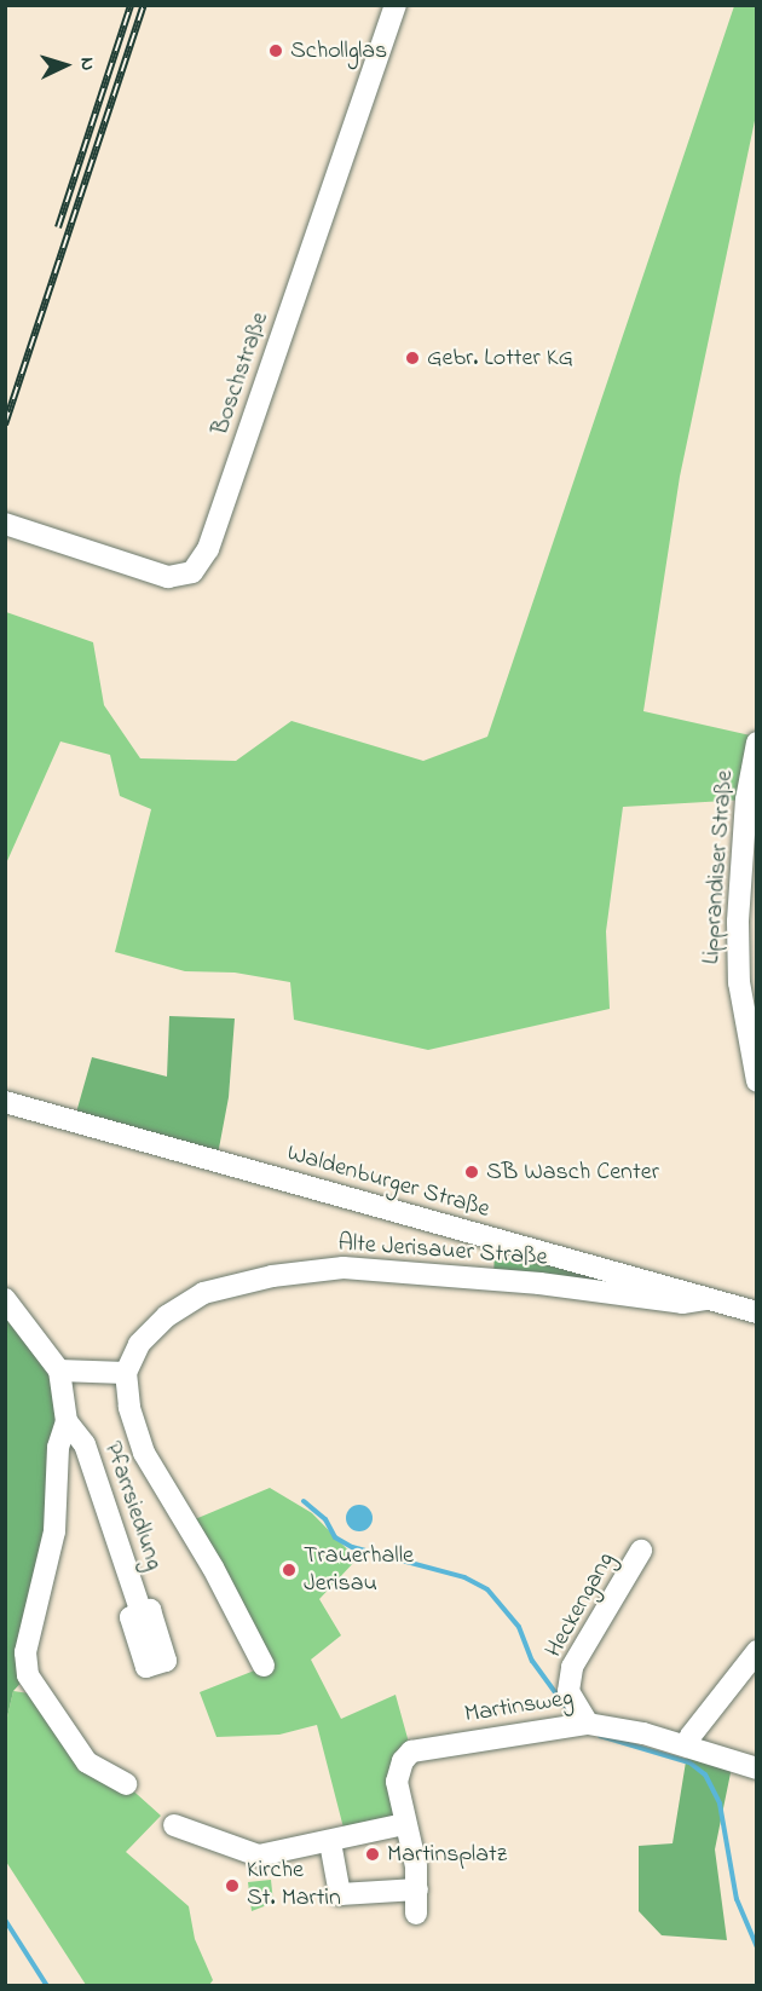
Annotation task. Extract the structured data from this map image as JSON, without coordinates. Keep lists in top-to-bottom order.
{
  "streets": {
    "street": [
      "Boschstraße",
      "Lipprandiser Straße",
      "Waldenburger Straße",
      "Alte Jerisauer Straße",
      "Pfarrsiedlung",
      "Heckengang",
      "Martinsweg"
    ]
  },
  "crossings": [
    ["Waldenburger Straße", "Alte Jerisauer Straße"],
    ["Heckengang", "Martinsweg"]
  ],
  "places": [
    "Schollglas",
    "Gebr. Lotter KG",
    "SB Wasch Center",
    "Trauerhalle Jerisau",
    "Martinsplatz",
    "Kirche St. Martin"
  ],
  "north": "right"
}
